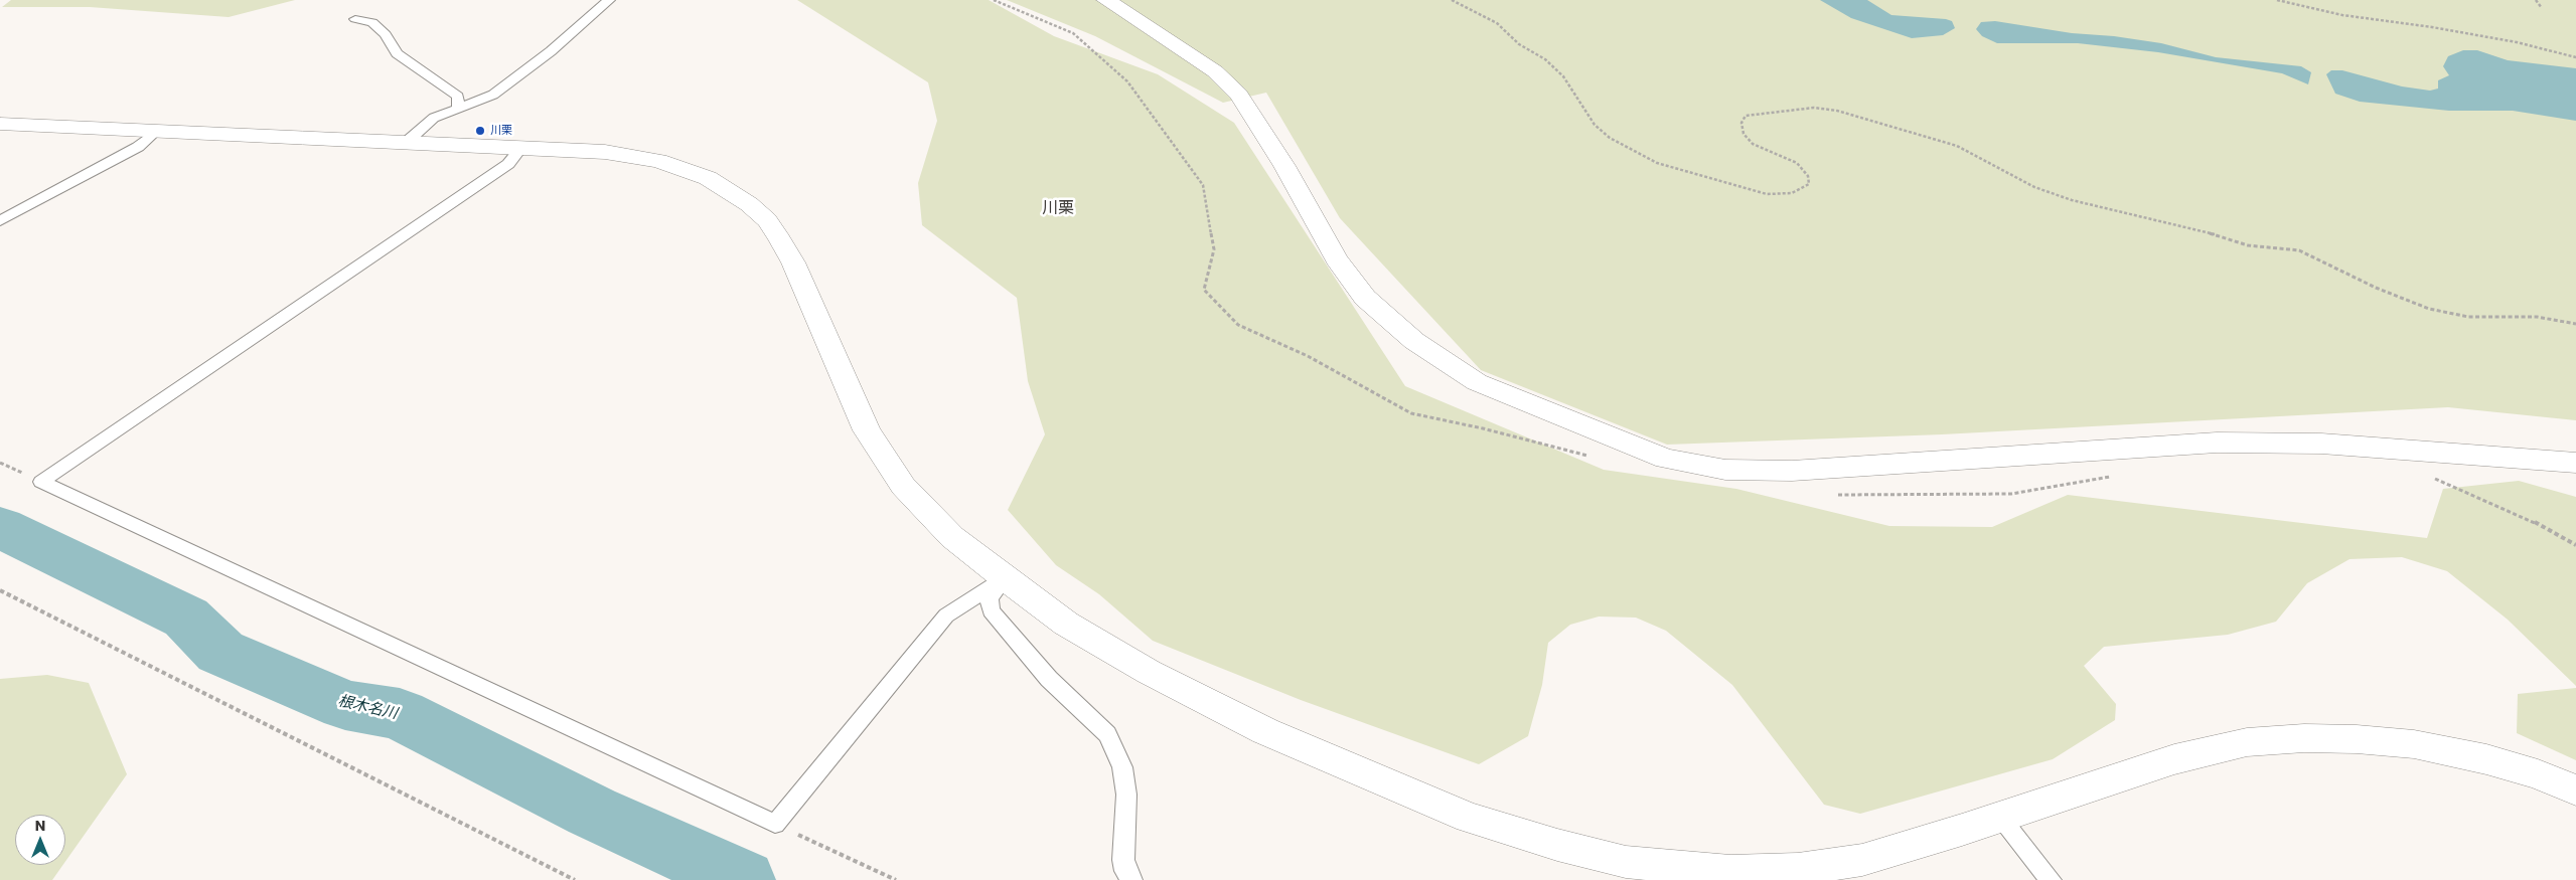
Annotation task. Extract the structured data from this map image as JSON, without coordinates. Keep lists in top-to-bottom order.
{
  "districts": ["川栗"],
  "water": ["根木名川"],
  "places": ["川栗"],
  "north": "top"
}
